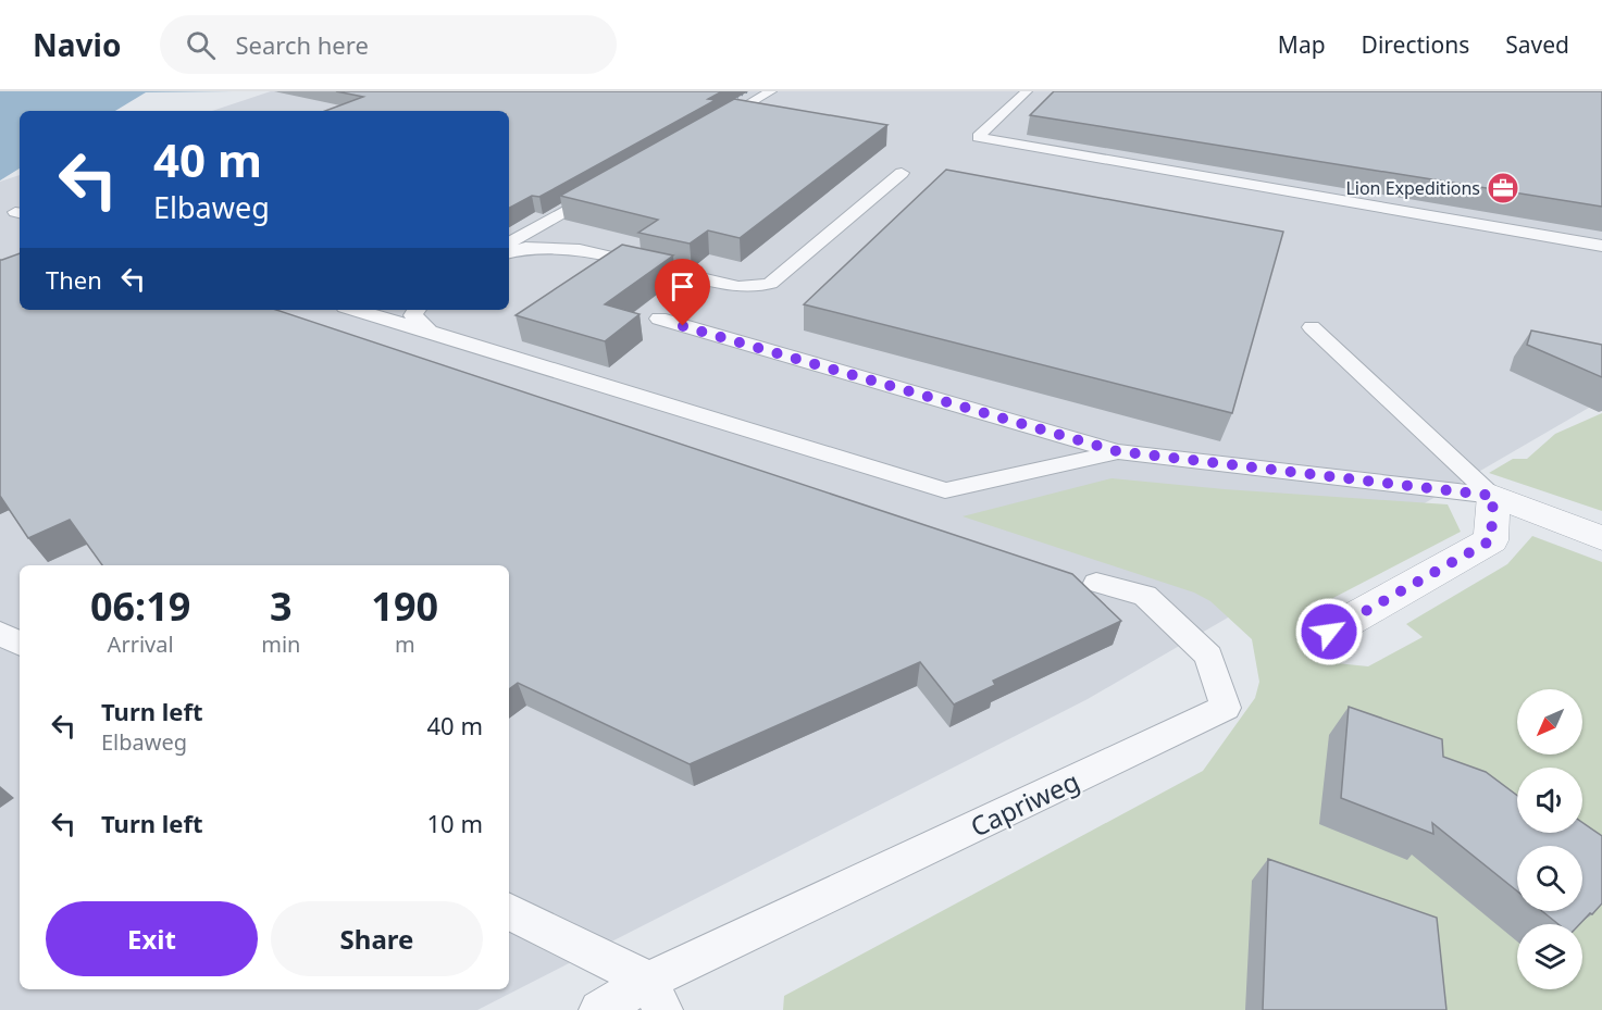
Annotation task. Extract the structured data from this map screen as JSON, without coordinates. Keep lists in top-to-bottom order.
{
  "streets": {
    "lane": ["Capriweg"]
  },
  "places": {
    "office": ["Lion Expeditions"]
  },
  "north": "bottom left",
  "page": {
    "header": "Navio",
    "search": "Search here",
    "nav": ["Map", "Directions", "Saved"],
    "turn": ["40 m", "Elbaweg"],
    "then": "Then",
    "eta": [
      "06:19",
      "Arrival",
      "3",
      "min",
      "190",
      "m"
    ],
    "list": [
      {
        "name": "Turn left",
        "note": "Elbaweg",
        "value": "40 m"
      },
      {
        "name": "Turn left",
        "value": "10 m"
      }
    ],
    "buttons": ["Exit", "Share"]
  }
}
